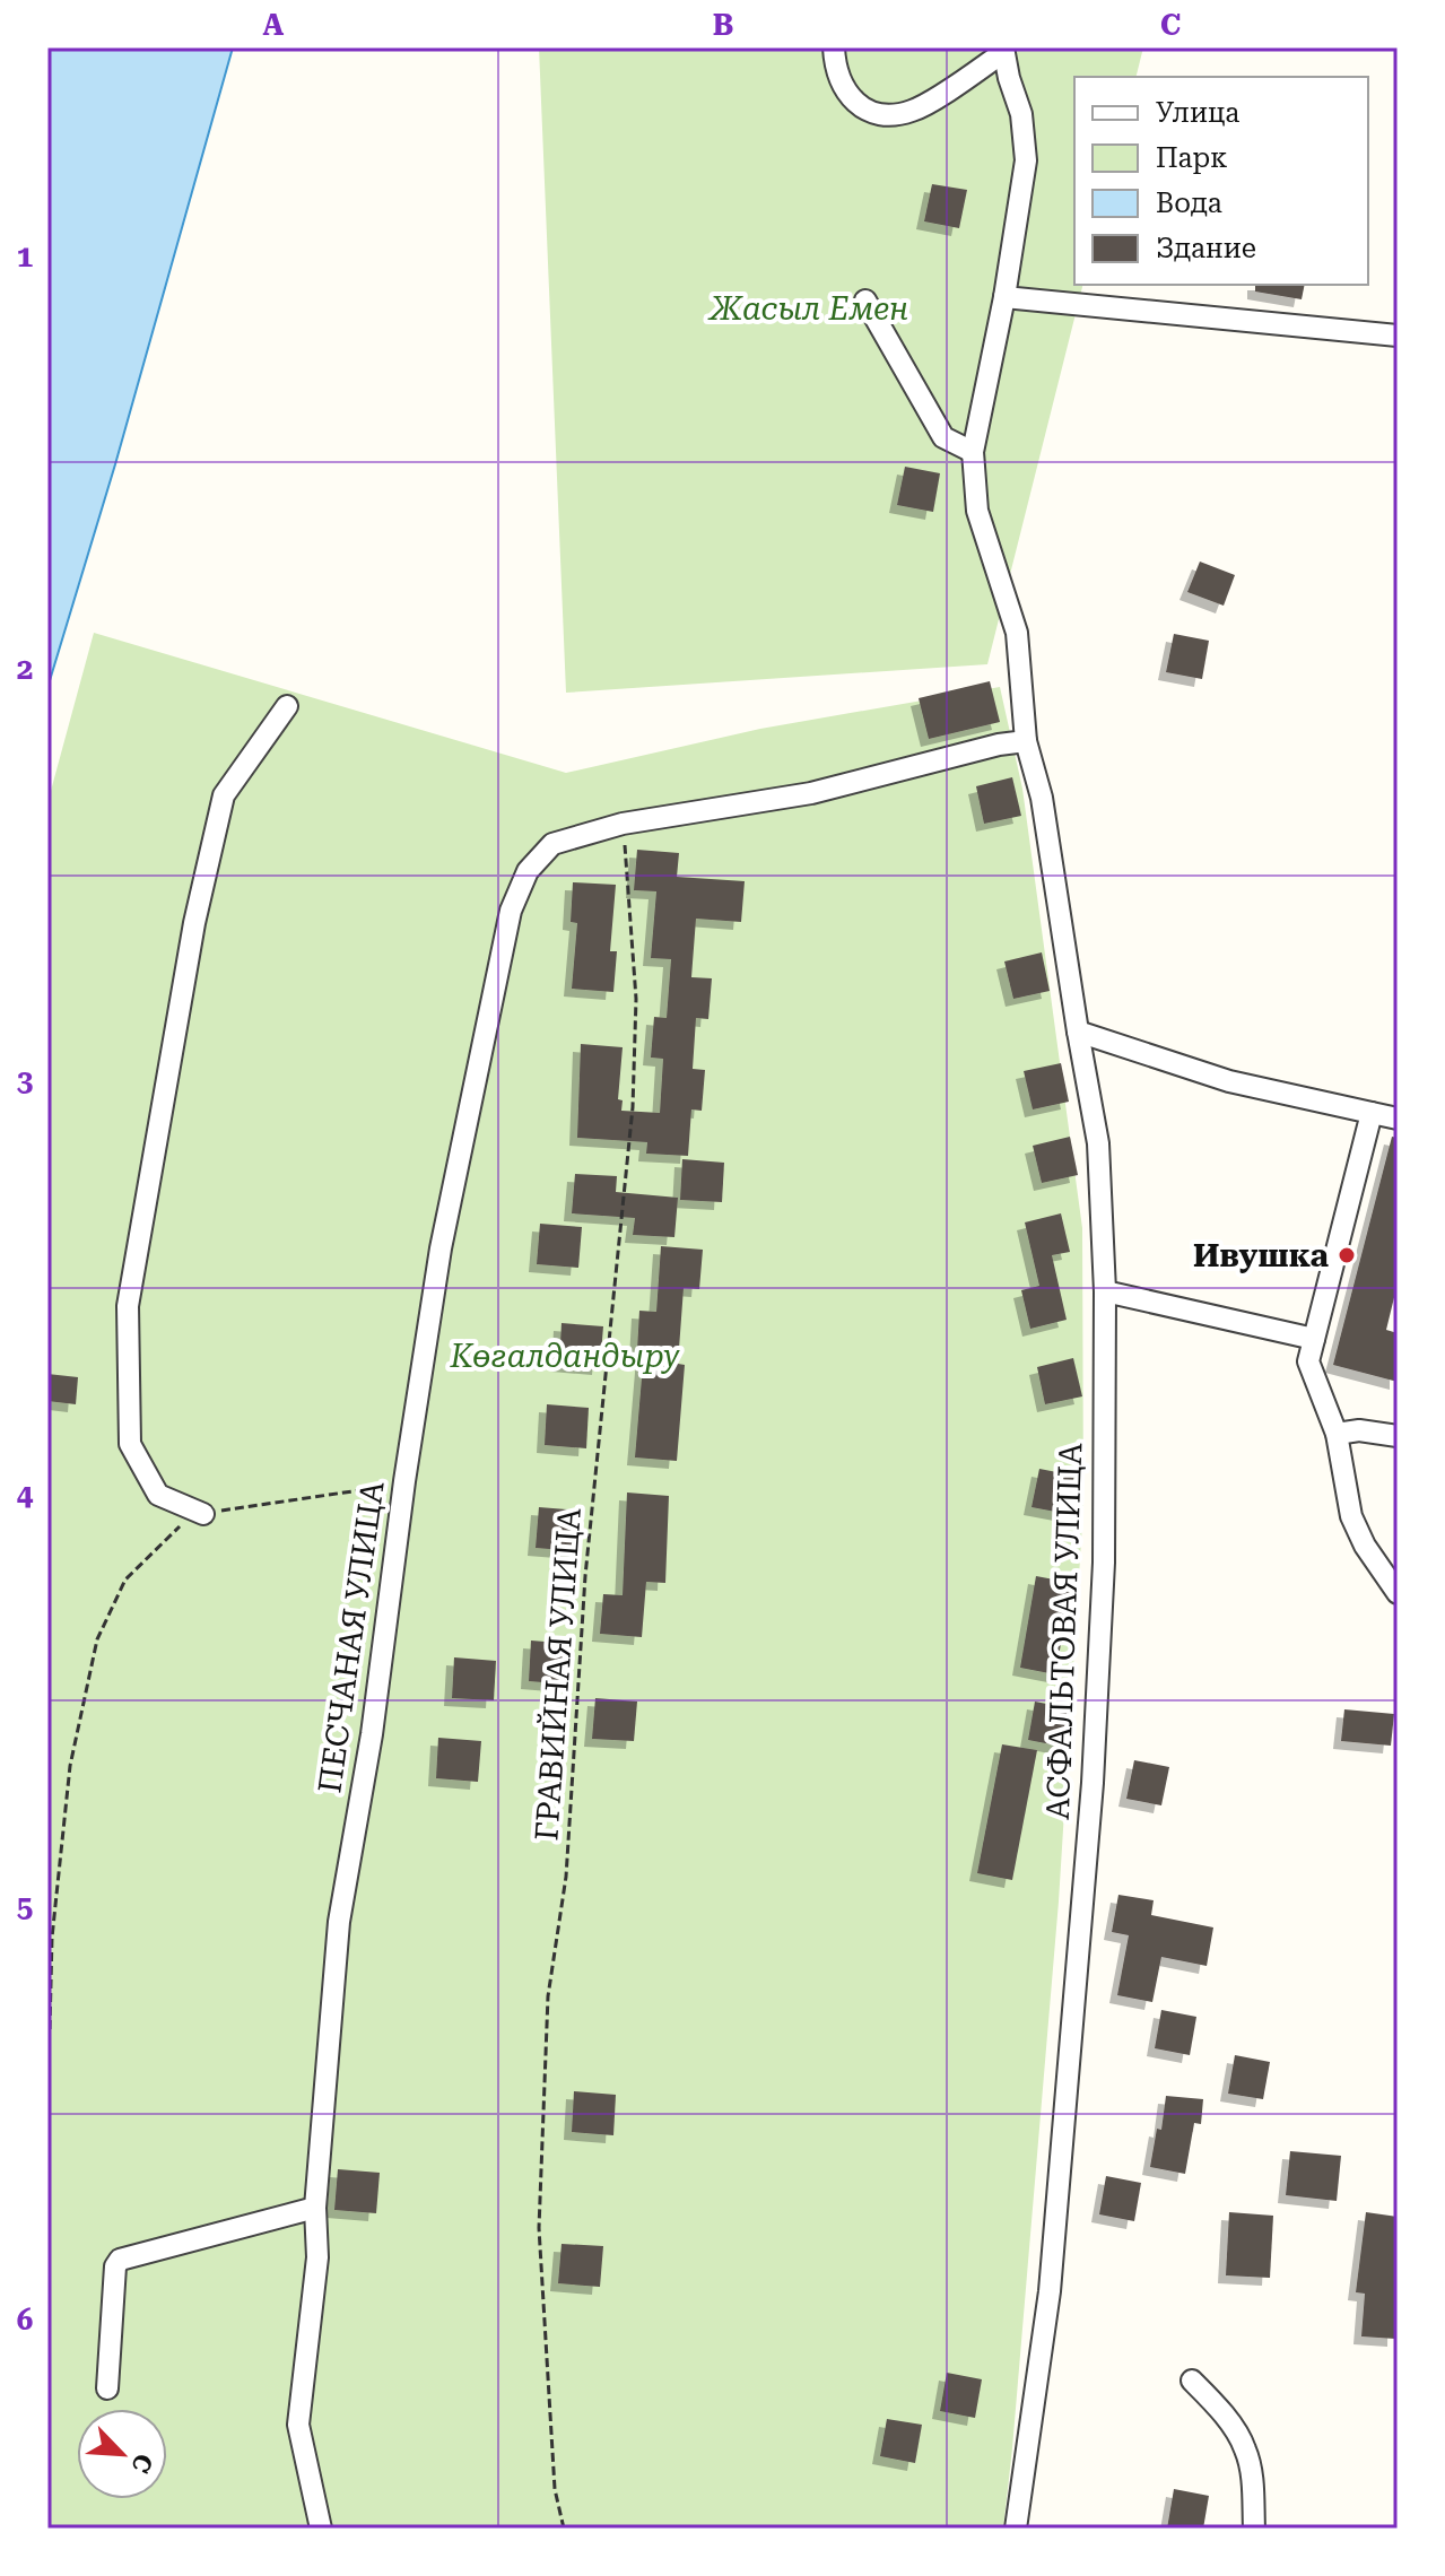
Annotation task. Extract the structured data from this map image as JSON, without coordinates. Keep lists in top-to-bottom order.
{
  "streets": {
    "street": ["АСФАЛЬТОВАЯ УЛИЦА", "ПЕСЧАНАЯ УЛИЦА"],
    "path": ["ГРАВИЙНАЯ УЛИЦА"]
  },
  "crossings": [
    ["АСФАЛЬТОВАЯ УЛИЦА", "ПЕСЧАНАЯ УЛИЦА"],
    ["ПЕСЧАНАЯ УЛИЦА", "ГРАВИЙНАЯ УЛИЦА"]
  ],
  "parks": ["Жасыл Емен", "Көгалдандыру"],
  "places": ["Ивушка"],
  "legend": [
    "Улица",
    "Парк",
    "Вода",
    "Здание"
  ],
  "north": "bottom right",
  "grid": {
    "columns": ["A", "B", "C"],
    "rows": [
      "1",
      "2",
      "3",
      "4",
      "5",
      "6"
    ]
  }
}
